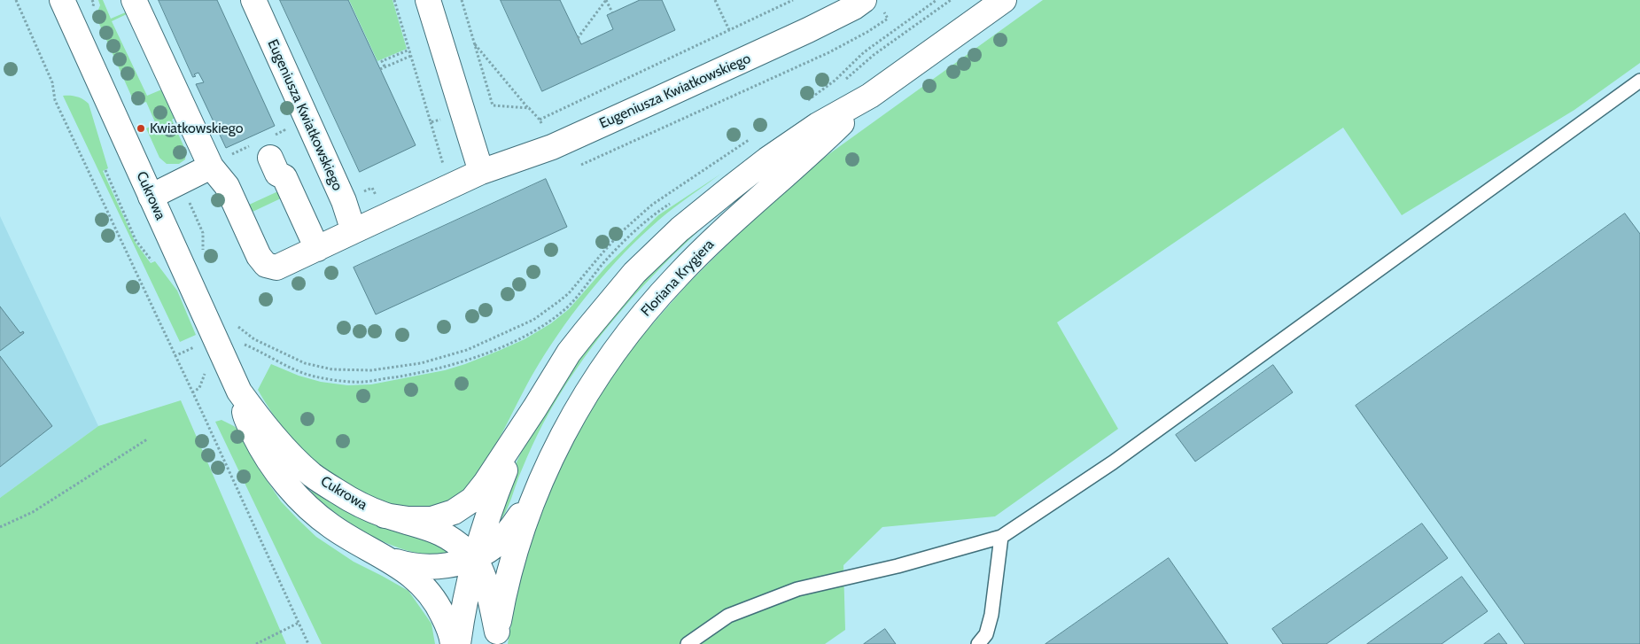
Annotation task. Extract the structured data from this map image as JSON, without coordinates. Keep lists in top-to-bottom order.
{
  "streets": {
    "street": ["Eugeniusza Kwiatkowskiego", "Cukrowa", "Floriana Krygiera"]
  },
  "crossings": [
    ["Cukrowa", "Floriana Krygiera"]
  ],
  "places": ["Kwiatkowskiego"]
}
